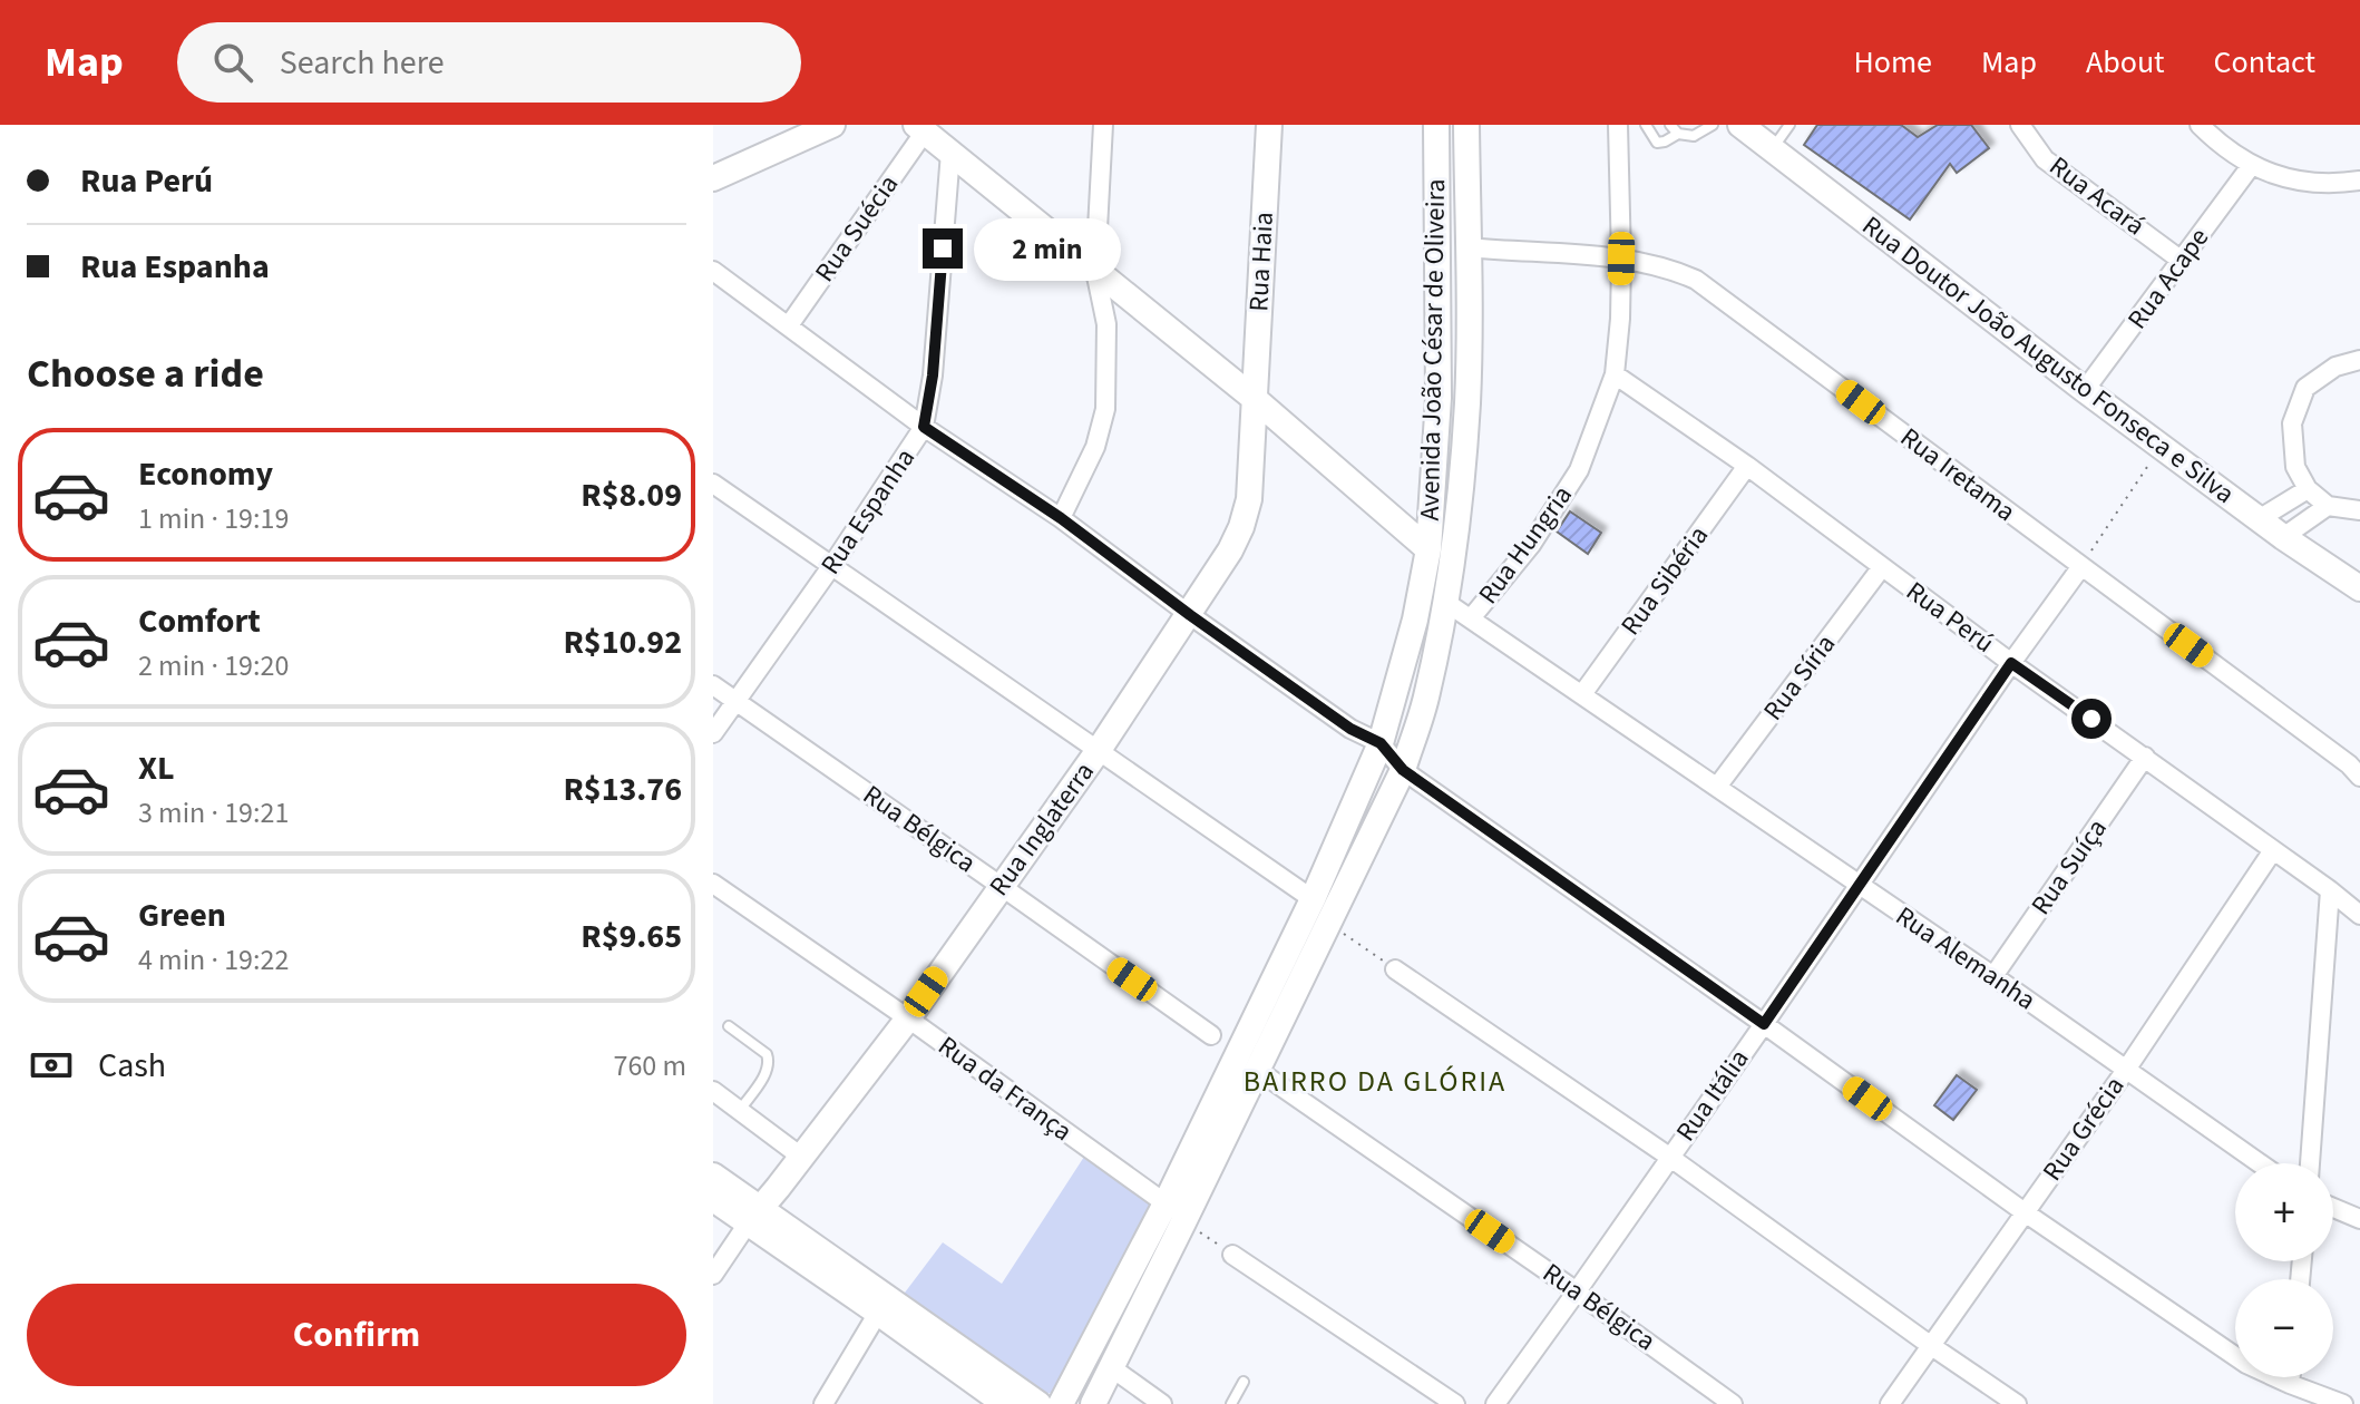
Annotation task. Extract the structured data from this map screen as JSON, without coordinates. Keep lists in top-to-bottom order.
{
  "streets": {
    "street": [
      "Rua Acará",
      "Rua Suécia",
      "Rua Haia",
      "Rua Acape",
      "Avenida João César de Oliveira",
      "Rua Doutor João Augusto Fonseca e Silva",
      "Rua Iretama",
      "Rua Espanha",
      "Rua Hungria",
      "Rua Sibéria",
      "Rua Perú",
      "Rua Síria",
      "Rua Bélgica",
      "Rua Inglaterra",
      "Rua Suíça",
      "Rua Alemanha",
      "Rua da França",
      "Rua Itália",
      "Rua Grécia"
    ]
  },
  "crossings": [
    ["Rua Acará", "Rua Acape"],
    ["Rua Haia", "Rua Inglaterra"],
    ["Rua Acape", "Rua Doutor João Augusto Fonseca e Silva"],
    ["Avenida João César de Oliveira", "Rua Iretama"],
    ["Avenida João César de Oliveira", "Rua Hungria"],
    ["Avenida João César de Oliveira", "Rua Bélgica"],
    ["Avenida João César de Oliveira", "Rua da França"],
    ["Rua Iretama", "Rua Hungria"],
    ["Rua Iretama", "Rua Itália"],
    ["Rua Espanha", "Rua Bélgica"],
    ["Rua Hungria", "Rua Perú"],
    ["Rua Hungria", "Rua Alemanha"],
    ["Rua Sibéria", "Rua Perú"],
    ["Rua Sibéria", "Rua Alemanha"],
    ["Rua Perú", "Rua Síria"],
    ["Rua Perú", "Rua Suíça"],
    ["Rua Perú", "Rua Itália"],
    ["Rua Perú", "Rua Grécia"],
    ["Rua Síria", "Rua Alemanha"],
    ["Rua Bélgica", "Rua Inglaterra"],
    ["Rua Bélgica", "Rua Itália"],
    ["Rua Inglaterra", "Rua da França"],
    ["Rua Suíça", "Rua Alemanha"],
    ["Rua Alemanha", "Rua Itália"],
    ["Rua Alemanha", "Rua Grécia"]
  ],
  "districts": ["BAIRRO DA GLÓRIA"],
  "page": {
    "header": "Map",
    "search": "Search here",
    "nav": [
      "Home",
      "Map",
      "About",
      "Contact"
    ],
    "banner": ["Rua Perú", "Rua Espanha"],
    "bubble": "2 min",
    "heading": "Choose a ride",
    "list": [
      {
        "name": "Economy",
        "note": "1 min · 19:19",
        "value": "R$8.09"
      },
      {
        "name": "Comfort",
        "note": "2 min · 19:20",
        "value": "R$10.92"
      },
      {
        "name": "XL",
        "note": "3 min · 19:21",
        "value": "R$13.76"
      },
      {
        "name": "Green",
        "note": "4 min · 19:22",
        "value": "R$9.65"
      }
    ],
    "pay": ["Cash", "760 m"],
    "map_buttons": ["+", "−"],
    "buttons": "Confirm"
  }
}
